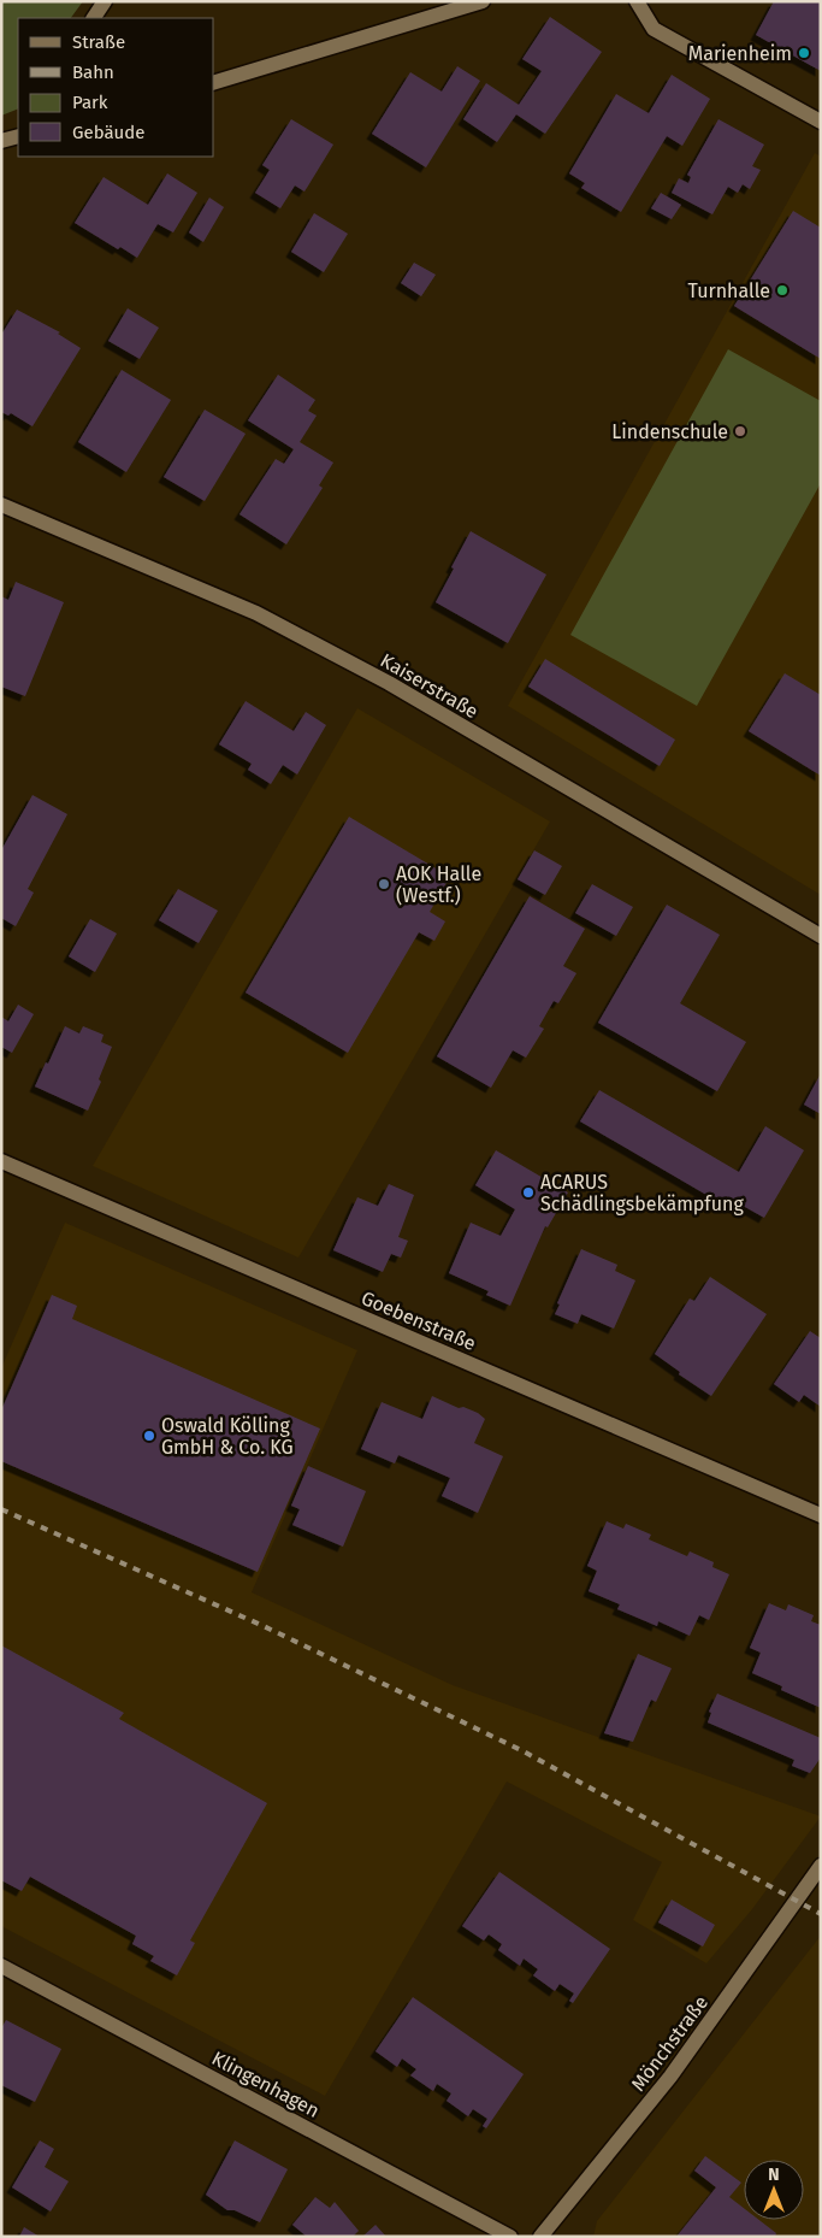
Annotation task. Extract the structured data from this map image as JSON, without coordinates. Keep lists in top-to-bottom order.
{
  "streets": {
    "street": [
      "Kaiserstraße",
      "Goebenstraße",
      "Mönchstraße",
      "Klingenhagen"
    ]
  },
  "places": [
    "Marienheim",
    "Turnhalle",
    "Lindenschule",
    "AOK Halle (Westf.)",
    "ACARUS Schädlingsbekämpfung",
    "Oswald Kölling GmbH & Co. KG"
  ],
  "legend": [
    "Straße",
    "Bahn",
    "Park",
    "Gebäude"
  ],
  "north": "top"
}
